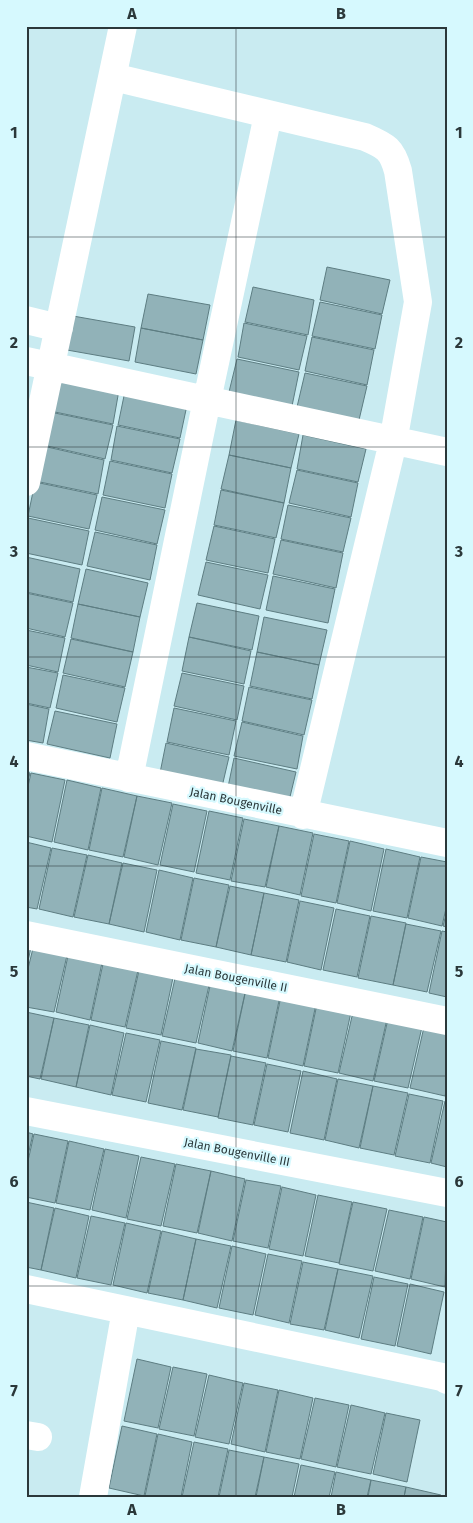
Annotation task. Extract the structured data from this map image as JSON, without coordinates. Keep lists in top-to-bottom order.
{
  "streets": {
    "street": ["Jalan Bougenville", "Jalan Bougenville II", "Jalan Bougenville III"]
  },
  "grid": {
    "columns": ["A", "B"],
    "rows": [
      "1",
      "2",
      "3",
      "4",
      "5",
      "6",
      "7"
    ]
  }
}
